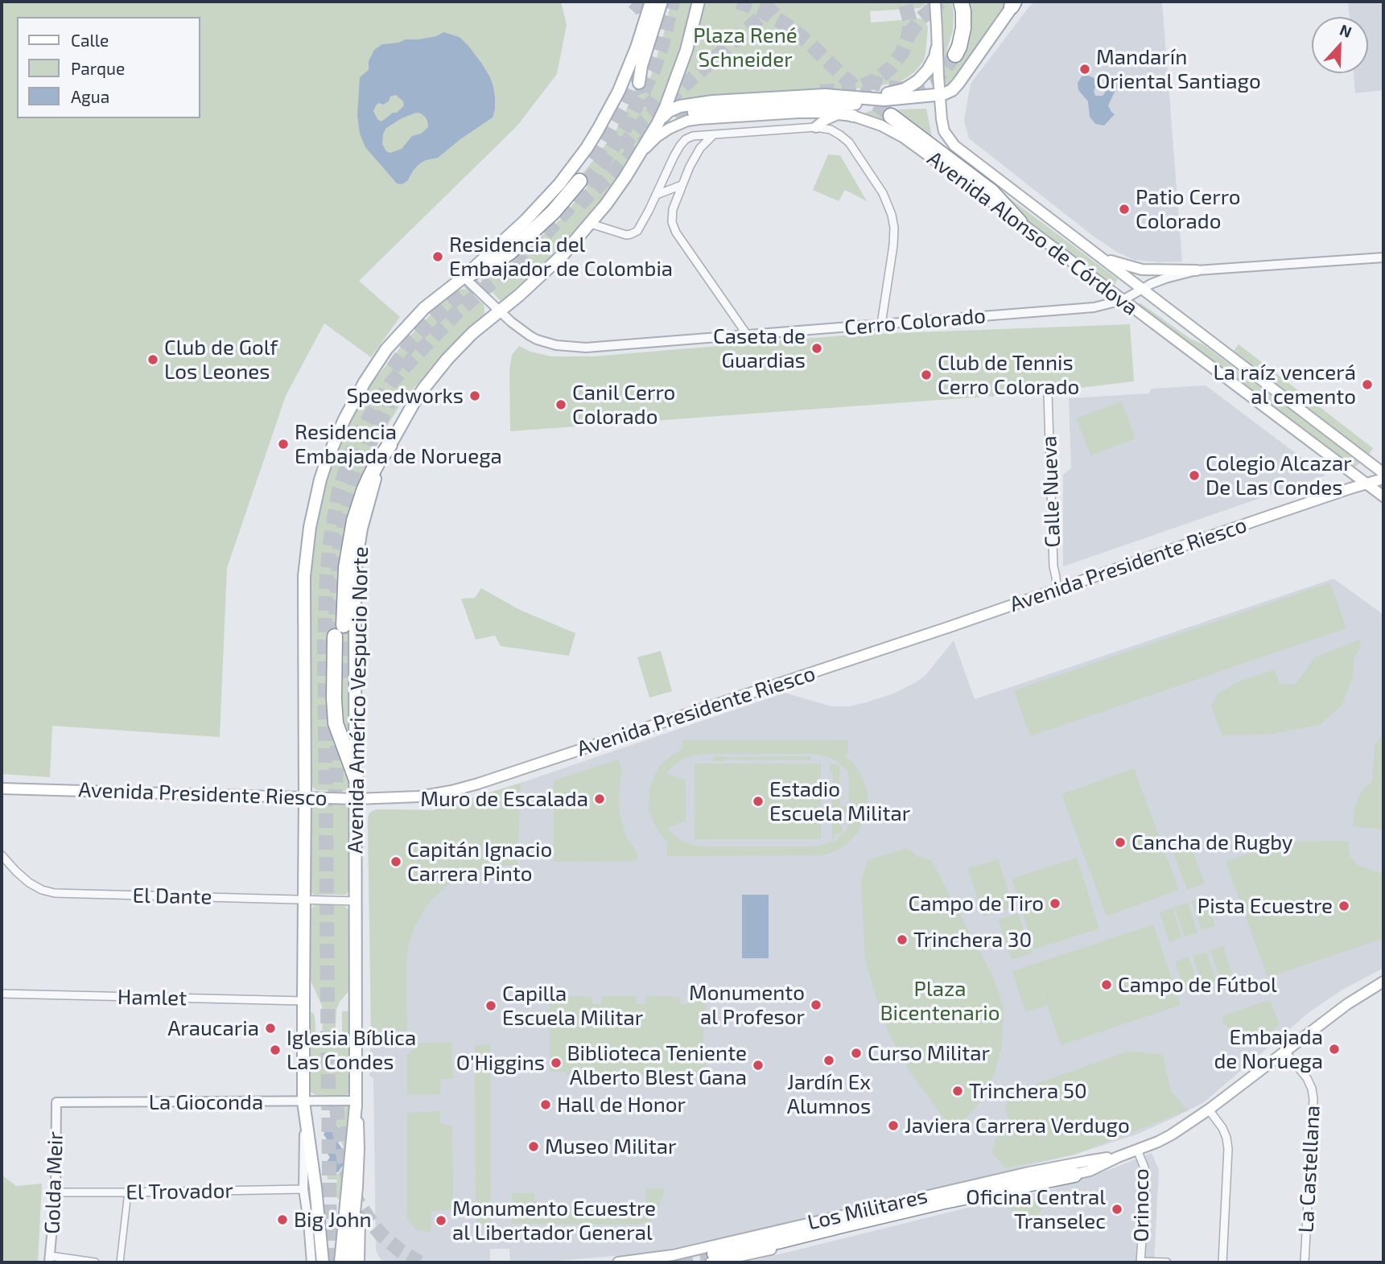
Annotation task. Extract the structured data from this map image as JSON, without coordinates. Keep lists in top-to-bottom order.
{
  "streets": {
    "main road": [
      "Avenida Alonso de Córdova",
      "Avenida Presidente Riesco",
      "Avenida Américo Vespucio Norte",
      "Los Militares"
    ],
    "street": [
      "Cerro Colorado",
      "Calle Nueva",
      "El Dante",
      "Hamlet",
      "La Gioconda",
      "La Castellana",
      "Golda Meir",
      "El Trovador",
      "Orinoco"
    ]
  },
  "crossings": [
    ["Avenida Alonso de Córdova", "Cerro Colorado"],
    ["Avenida Alonso de Córdova", "Avenida Presidente Riesco"],
    ["Avenida Alonso de Córdova", "Avenida Américo Vespucio Norte"],
    ["Cerro Colorado", "Avenida Américo Vespucio Norte"],
    ["Calle Nueva", "Avenida Presidente Riesco"],
    ["Avenida Presidente Riesco", "Avenida Américo Vespucio Norte"],
    ["Avenida Américo Vespucio Norte", "El Dante"],
    ["Avenida Américo Vespucio Norte", "La Gioconda"],
    ["La Gioconda", "Golda Meir"],
    ["La Castellana", "Los Militares"],
    ["Golda Meir", "El Trovador"],
    ["Orinoco", "Los Militares"]
  ],
  "parks": ["Plaza René Schneider", "Plaza Bicentenario"],
  "places": [
    "Mandarín Oriental Santiago",
    "Patio Cerro Colorado",
    "Residencia del Embajador de Colombia",
    "Caseta de Guardias",
    "Club de Golf Los Leones",
    "Club de Tennis Cerro Colorado",
    "La raíz vencerá al cemento",
    "Speedworks",
    "Canil Cerro Colorado",
    "Residencia Embajada de Noruega",
    "Colegio Alcazar De Las Condes",
    "Muro de Escalada",
    "Estadio Escuela Militar",
    "Cancha de Rugby",
    "Capitán Ignacio Carrera Pinto",
    "Campo de Tiro",
    "Pista Ecuestre",
    "Trinchera 30",
    "Campo de Fútbol",
    "Monumento al Profesor",
    "Capilla Escuela Militar",
    "Araucaria",
    "Embajada de Noruega",
    "Iglesia Bíblica Las Condes",
    "Curso Militar",
    "Jardín Ex Alumnos",
    "O'Higgins",
    "Biblioteca Teniente Alberto Blest Gana",
    "Trinchera 50",
    "Hall de Honor",
    "Javiera Carrera Verdugo",
    "Museo Militar",
    "Oficina Central Transelec",
    "Big John",
    "Monumento Ecuestre al Libertador General"
  ],
  "legend": ["Calle", "Parque", "Agua"],
  "north": "top"
}
